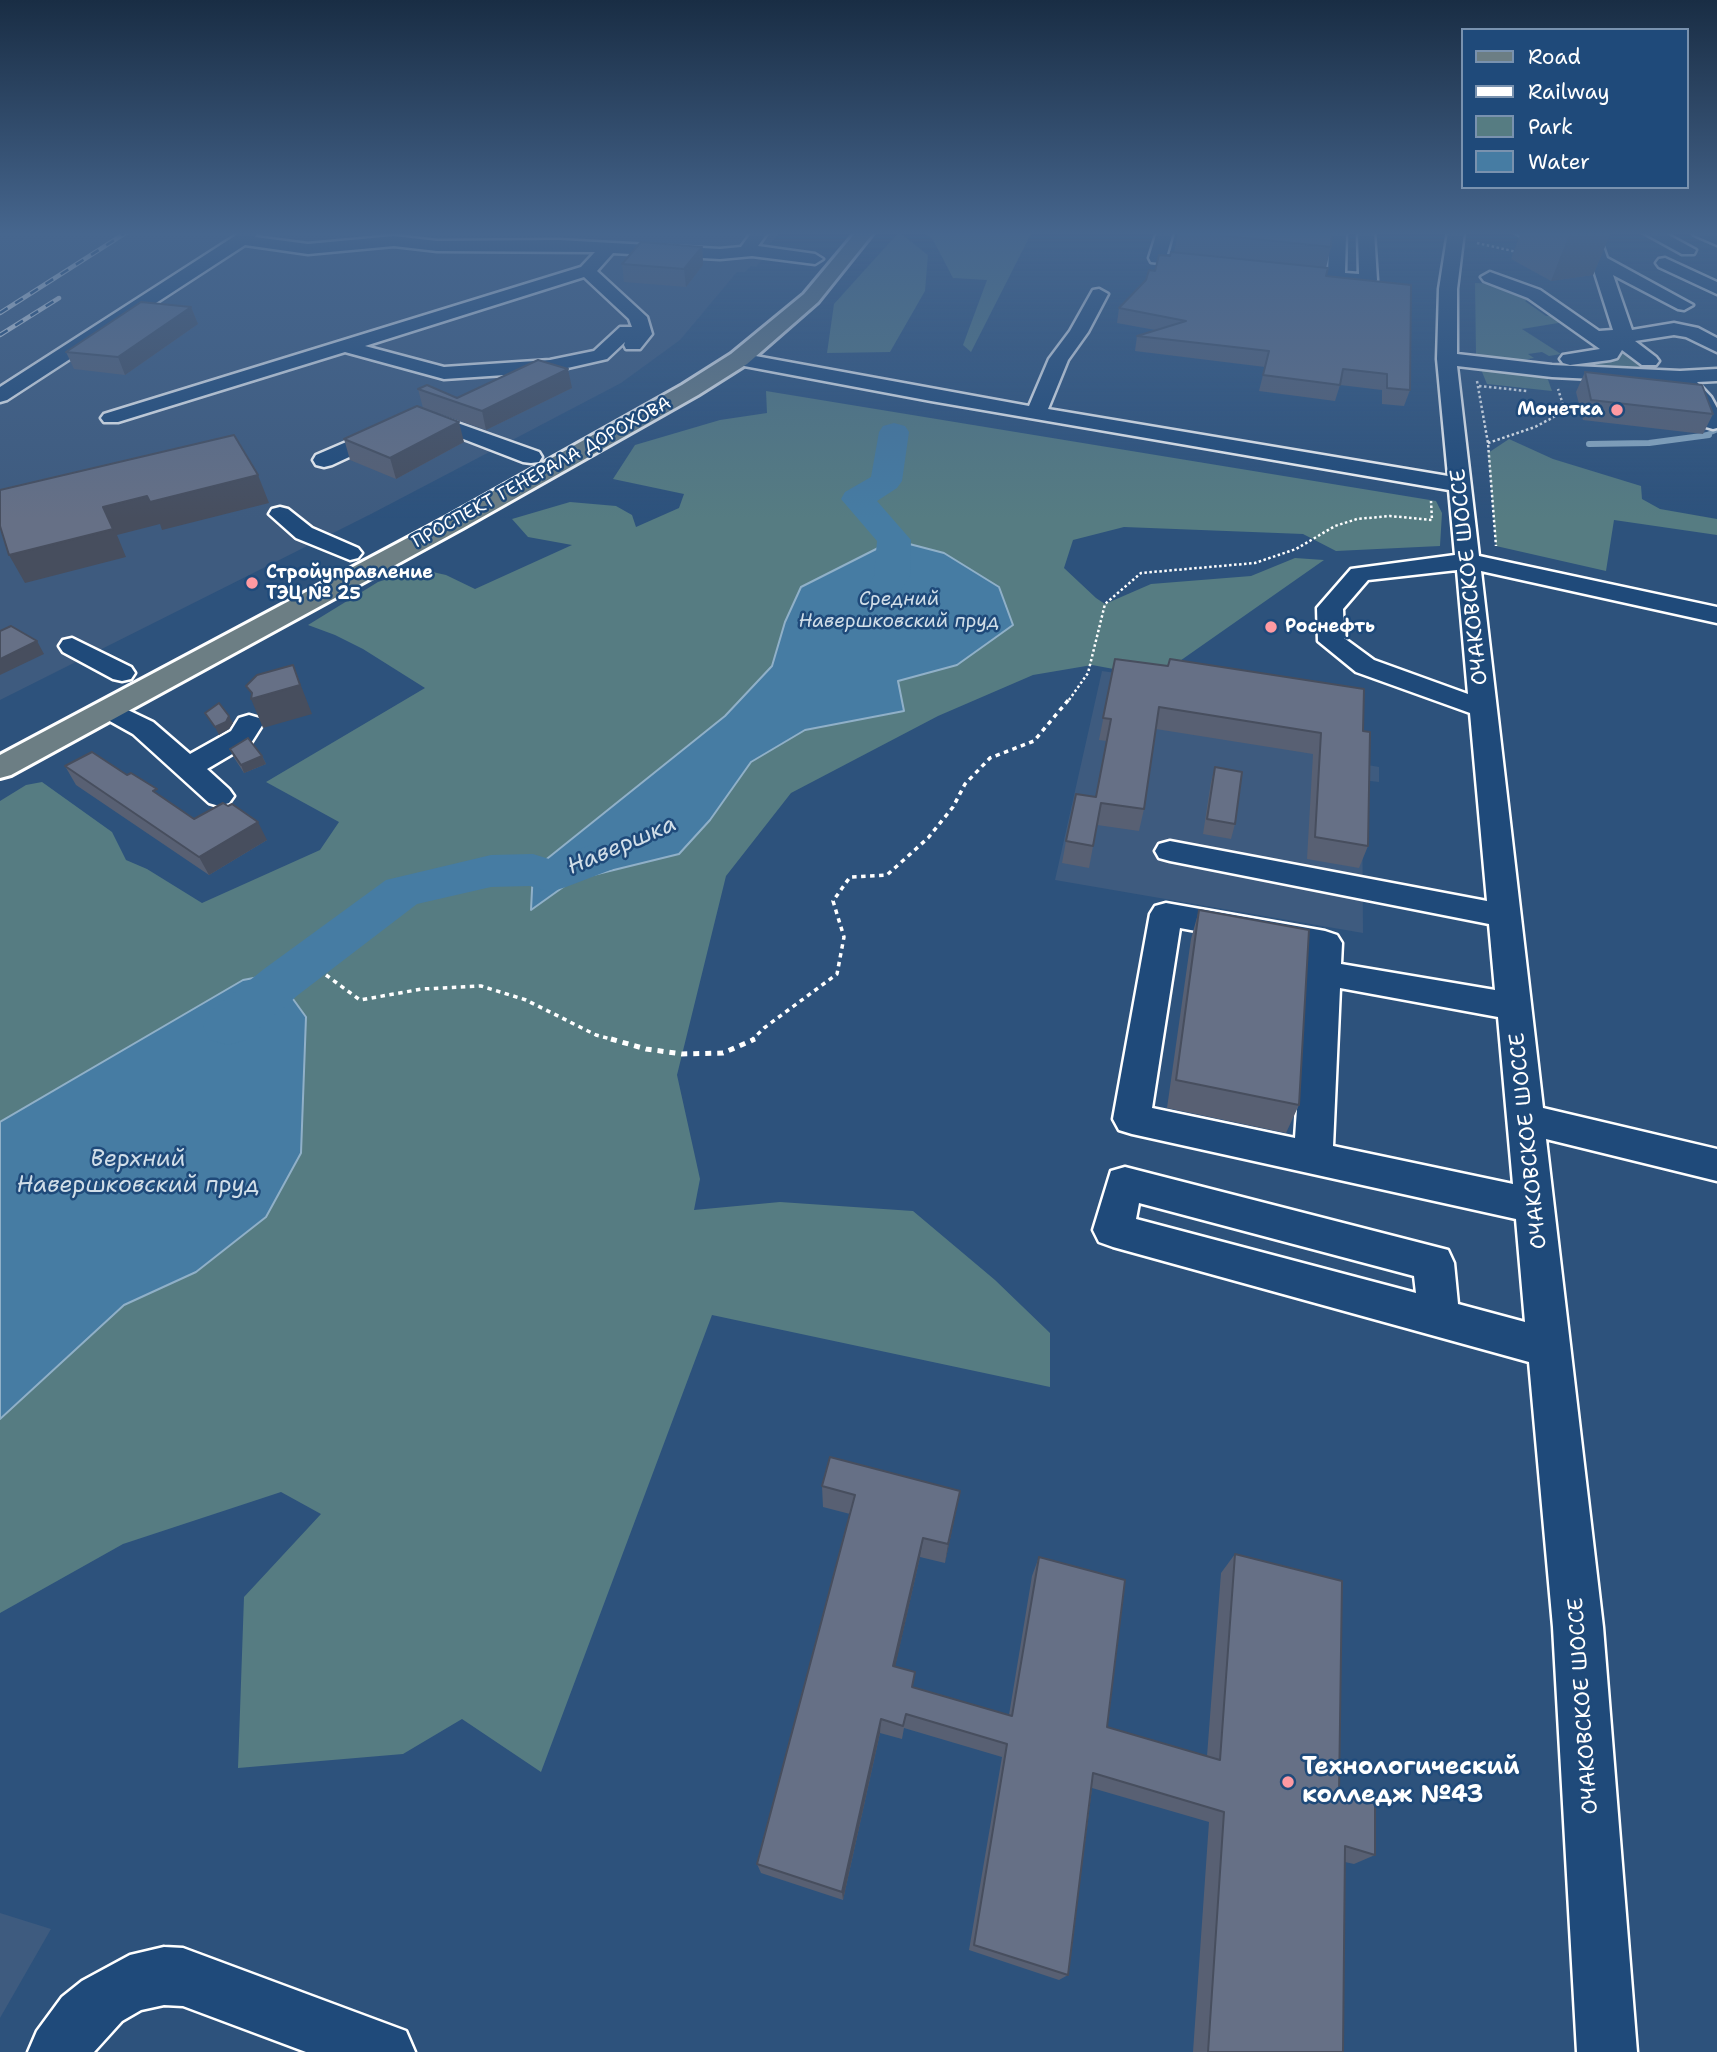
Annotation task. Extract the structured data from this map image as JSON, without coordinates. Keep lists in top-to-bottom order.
{
  "streets": {
    "main road": ["ПРОСПЕКТ ГЕНЕРАЛА ДОРОХОВА"],
    "street": ["ОЧАКОВСКОЕ ШОССЕ"]
  },
  "water": ["Средний Навершковский пруд", "Навершка", "Верхний Навершковский пруд"],
  "places": [
    "Монетка",
    "Стройуправление ТЭЦ № 25",
    "Роснефть",
    "Технологический колледж №43"
  ],
  "legend": [
    "Road",
    "Railway",
    "Park",
    "Water"
  ]
}
